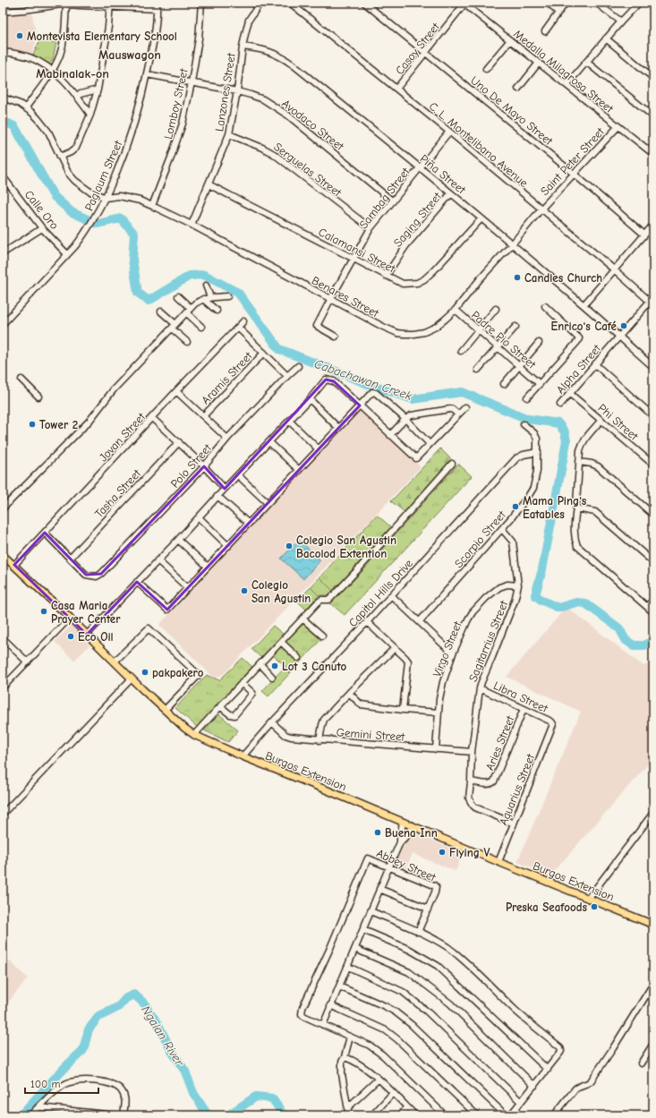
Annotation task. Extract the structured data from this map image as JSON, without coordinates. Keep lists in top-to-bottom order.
{
  "streets": {
    "main road": ["Burgos Extension"],
    "street": [
      "Casoy Street",
      "Medalla Milagrosa Street",
      "Lanzones Street",
      "Lomboy Street",
      "Uno De Mayo Street",
      "Avodaco Street",
      "C. L. Montelibano Avenue",
      "Saint Peter Street",
      "Serguelas Street",
      "Piña Street",
      "Paglaum Street",
      "Sambag Street",
      "Calle Oro",
      "Saging Street",
      "Calamansi Street",
      "Benares Street",
      "Padre Pio Street",
      "Alpha Street",
      "Aramis Street",
      "Phi Street",
      "Jovan Street",
      "Polo Street",
      "Tasha Street",
      "Scorpio Street",
      "Capitol Hills Drive",
      "Sagitarrius Street",
      "Virgo Street",
      "Libra Street",
      "Gemini Street",
      "Aries Street",
      "Aquarius Street",
      "Abbey Street"
    ]
  },
  "crossings": [
    ["Casoy Street", "Medalla Milagrosa Street"],
    ["Casoy Street", "Uno De Mayo Street"],
    ["Casoy Street", "C. L. Montelibano Avenue"],
    ["Medalla Milagrosa Street", "Saint Peter Street"],
    ["Lanzones Street", "Avodaco Street"],
    ["Lanzones Street", "Serguelas Street"],
    ["Lanzones Street", "Piña Street"],
    ["Lanzones Street", "Calamansi Street"],
    ["Lanzones Street", "Benares Street"],
    ["Lomboy Street", "Avodaco Street"],
    ["Lomboy Street", "Benares Street"],
    ["Uno De Mayo Street", "Saint Peter Street"],
    ["Avodaco Street", "Paglaum Street"],
    ["Avodaco Street", "Sambag Street"],
    ["C. L. Montelibano Avenue", "Saint Peter Street"],
    ["C. L. Montelibano Avenue", "Sambag Street"],
    ["C. L. Montelibano Avenue", "Benares Street"],
    ["C. L. Montelibano Avenue", "Alpha Street"],
    ["Saint Peter Street", "Benares Street"],
    ["Serguelas Street", "Sambag Street"],
    ["Piña Street", "Sambag Street"],
    ["Piña Street", "Saging Street"],
    ["Piña Street", "Calamansi Street"],
    ["Piña Street", "Benares Street"],
    ["Piña Street", "Alpha Street"],
    ["Paglaum Street", "Calle Oro"],
    ["Paglaum Street", "Benares Street"],
    ["Sambag Street", "Calamansi Street"],
    ["Sambag Street", "Benares Street"],
    ["Saging Street", "Calamansi Street"],
    ["Benares Street", "Padre Pio Street"],
    ["Alpha Street", "Phi Street"],
    ["Jovan Street", "Burgos Extension"],
    ["Polo Street", "Tasha Street"],
    ["Scorpio Street", "Capitol Hills Drive"],
    ["Scorpio Street", "Sagitarrius Street"],
    ["Capitol Hills Drive", "Gemini Street"],
    ["Capitol Hills Drive", "Burgos Extension"],
    ["Sagitarrius Street", "Virgo Street"],
    ["Sagitarrius Street", "Libra Street"],
    ["Sagitarrius Street", "Gemini Street"],
    ["Sagitarrius Street", "Aries Street"],
    ["Sagitarrius Street", "Aquarius Street"],
    ["Virgo Street", "Gemini Street"],
    ["Libra Street", "Aries Street"],
    ["Libra Street", "Aquarius Street"],
    ["Burgos Extension", "Aquarius Street"]
  ],
  "districts": ["Mauswagon", "Mabinalak-on"],
  "water": ["Cabachawan Creek", "Ngalan River"],
  "places": [
    "Montevista Elementary School",
    "Candles Church",
    "Enrico's Café",
    "Tower 2",
    "Mama Ping's Eatables",
    "Colegio San Agustin Bacolod Extention",
    "Colegio San Agustin",
    "Casa Maria Prayer Center",
    "Eco Oil",
    "Lot 3 Canuto",
    "pakpakero",
    "Buena Inn",
    "Flying V",
    "Preska Seafoods"
  ],
  "scale_bar": "100 m"
}
